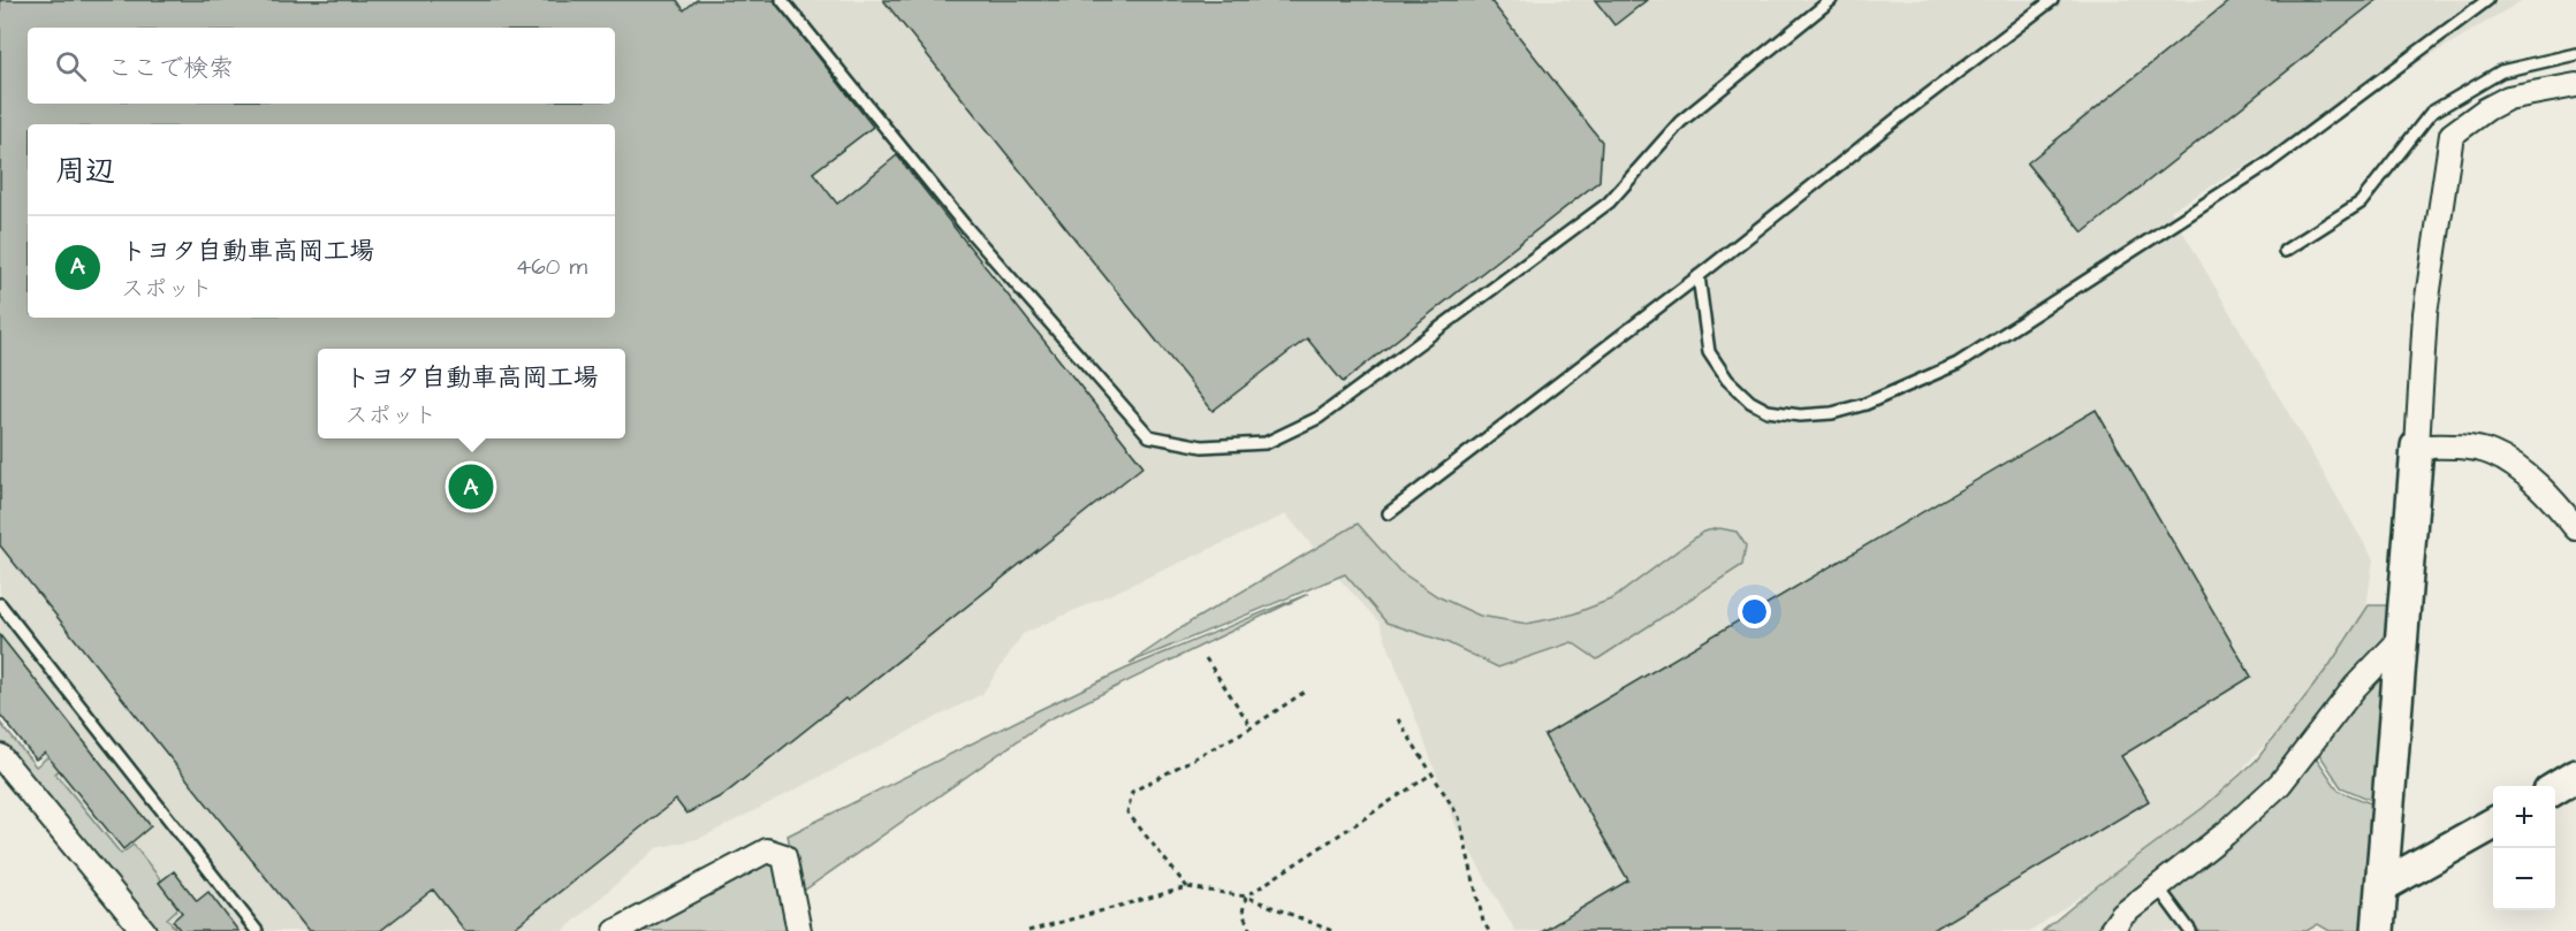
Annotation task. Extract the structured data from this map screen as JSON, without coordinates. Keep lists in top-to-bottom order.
{
  "page": {
    "search": "ここで検索",
    "heading": "周辺",
    "list": [
      {
        "mark": "A",
        "name": "トヨタ自動車高岡工場",
        "note": "スポット",
        "value": "460 m"
      }
    ],
    "popup": ["トヨタ自動車高岡工場", "スポット"],
    "pins": "A",
    "map_buttons": ["+", "−"]
  }
}
